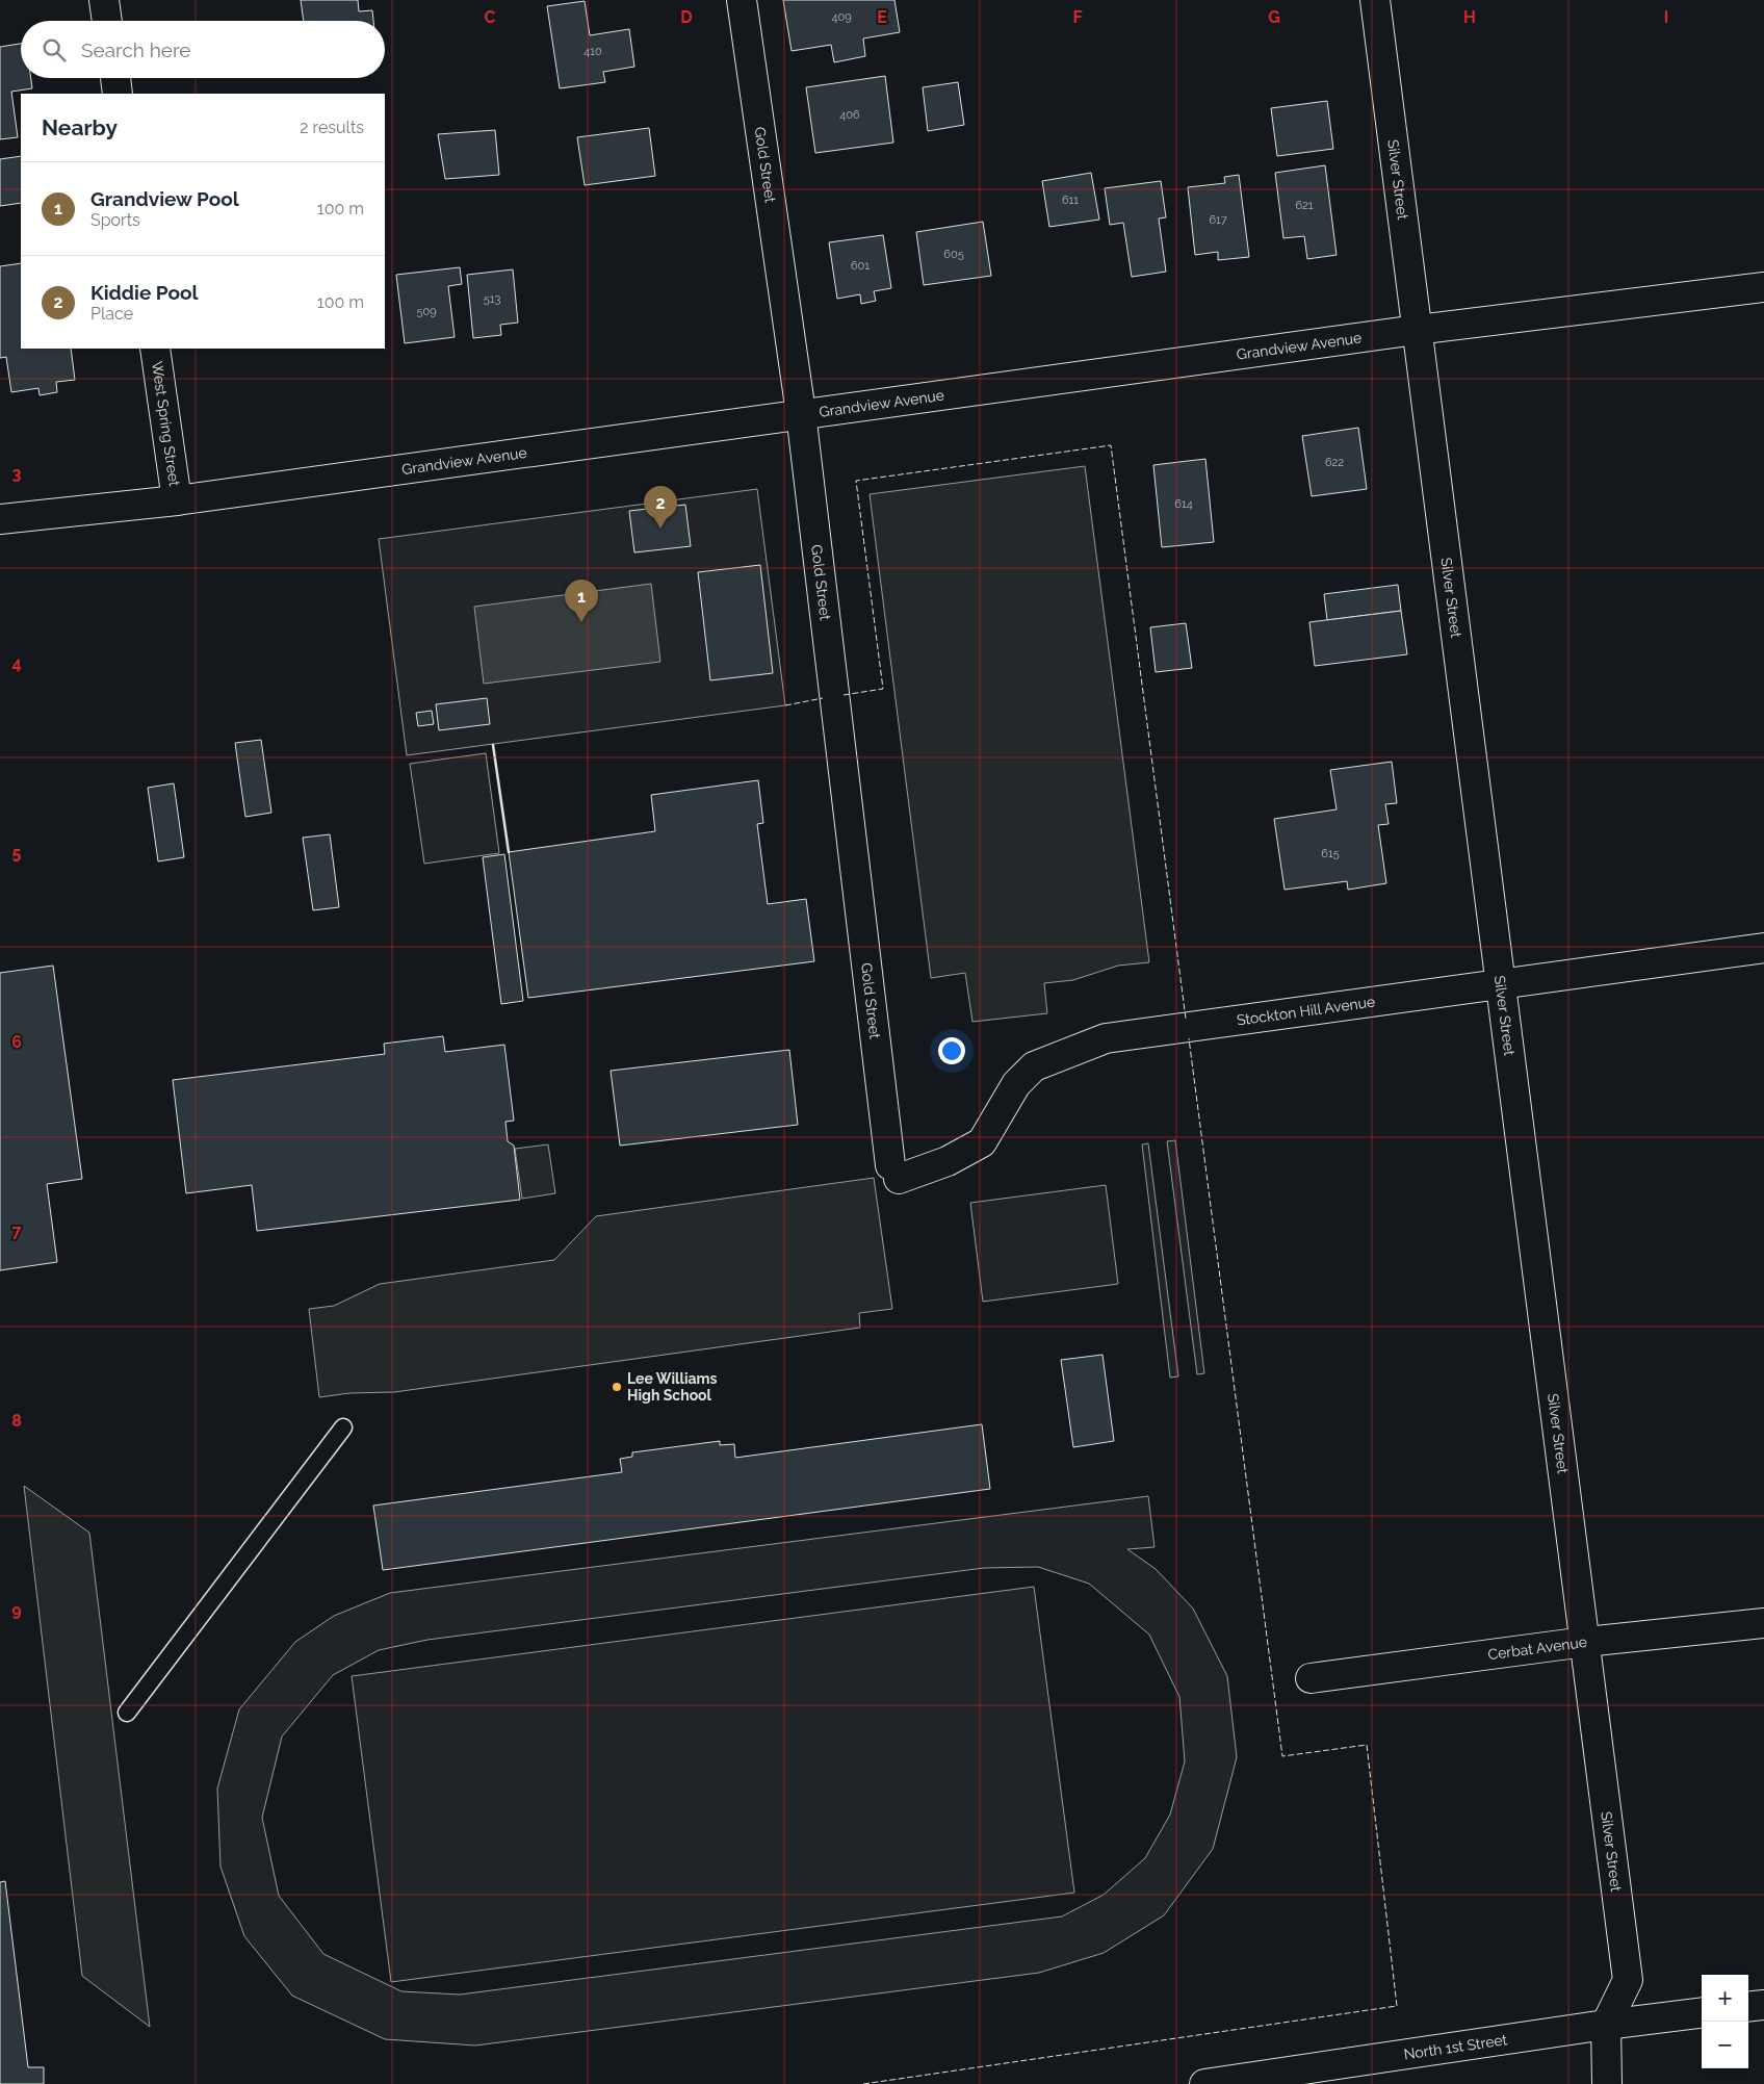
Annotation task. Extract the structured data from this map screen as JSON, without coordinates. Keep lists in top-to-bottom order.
{
  "streets": {
    "street": [
      "Gold Street",
      "Silver Street",
      "Grandview Avenue",
      "West Spring Street",
      "Stockton Hill Avenue",
      "Cerbat Avenue",
      "North 1st Street"
    ]
  },
  "crossings": [
    ["Gold Street", "Grandview Avenue"],
    ["Gold Street", "Stockton Hill Avenue"],
    ["Silver Street", "Grandview Avenue"],
    ["Silver Street", "Stockton Hill Avenue"],
    ["Silver Street", "Cerbat Avenue"],
    ["Silver Street", "North 1st Street"],
    ["Grandview Avenue", "West Spring Street"]
  ],
  "places": ["Lee Williams High School"],
  "house_numbers": [
    "409",
    "410",
    "406",
    "611",
    "621",
    "617",
    "605",
    "601",
    "513",
    "509",
    "622",
    "614",
    "615"
  ],
  "page": {
    "search": "Search here",
    "heading": ["Nearby", "2 results"],
    "list": [
      {
        "mark": "1",
        "name": "Grandview Pool",
        "note": "Sports",
        "value": "100 m"
      },
      {
        "mark": "2",
        "name": "Kiddie Pool",
        "note": "Place",
        "value": "100 m"
      }
    ],
    "pins": ["2", "1"],
    "map_buttons": ["+", "−"]
  },
  "grid": {
    "columns": [
      "C",
      "D",
      "E",
      "F",
      "G",
      "H",
      "I"
    ],
    "rows": [
      "3",
      "4",
      "5",
      "6",
      "7",
      "8",
      "9"
    ]
  }
}
